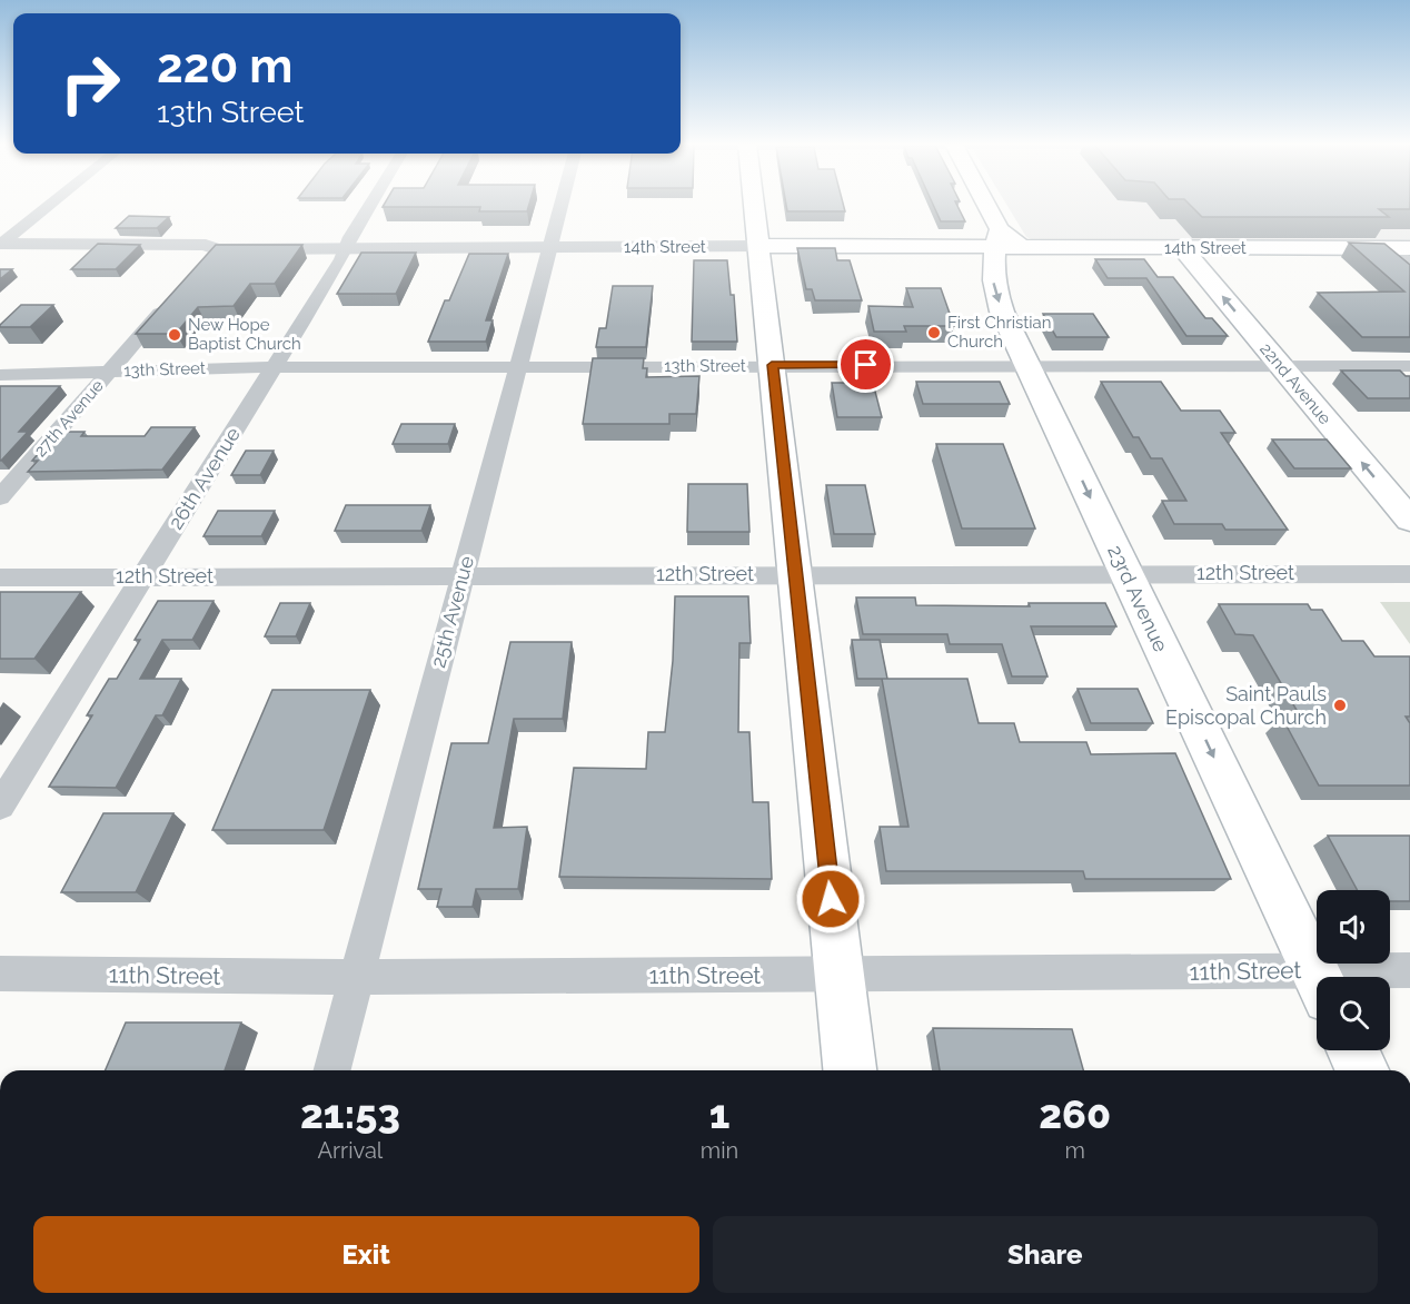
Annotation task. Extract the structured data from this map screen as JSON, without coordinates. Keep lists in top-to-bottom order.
{
  "streets": {
    "main road": ["14th Street", "22nd Avenue", "23rd Avenue"],
    "street": [
      "13th Street",
      "27th Avenue",
      "26th Avenue",
      "12th Street",
      "25th Avenue",
      "11th Street"
    ]
  },
  "crossings": [
    ["14th Street", "22nd Avenue"],
    ["14th Street", "26th Avenue"],
    ["14th Street", "23rd Avenue"],
    ["14th Street", "25th Avenue"],
    ["13th Street", "22nd Avenue"],
    ["13th Street", "27th Avenue"],
    ["13th Street", "26th Avenue"],
    ["13th Street", "23rd Avenue"],
    ["13th Street", "25th Avenue"],
    ["26th Avenue", "12th Street"],
    ["12th Street", "23rd Avenue"],
    ["12th Street", "25th Avenue"],
    ["25th Avenue", "11th Street"]
  ],
  "one_way": ["22nd Avenue"],
  "places": ["First Christian Church", "New Hope Baptist Church", "Saint Pauls Episcopal Church"],
  "page": {
    "turn": ["220 m", "13th Street"],
    "eta": [
      "21:53",
      "Arrival",
      "1",
      "min",
      "260",
      "m"
    ],
    "buttons": ["Exit", "Share"]
  }
}
